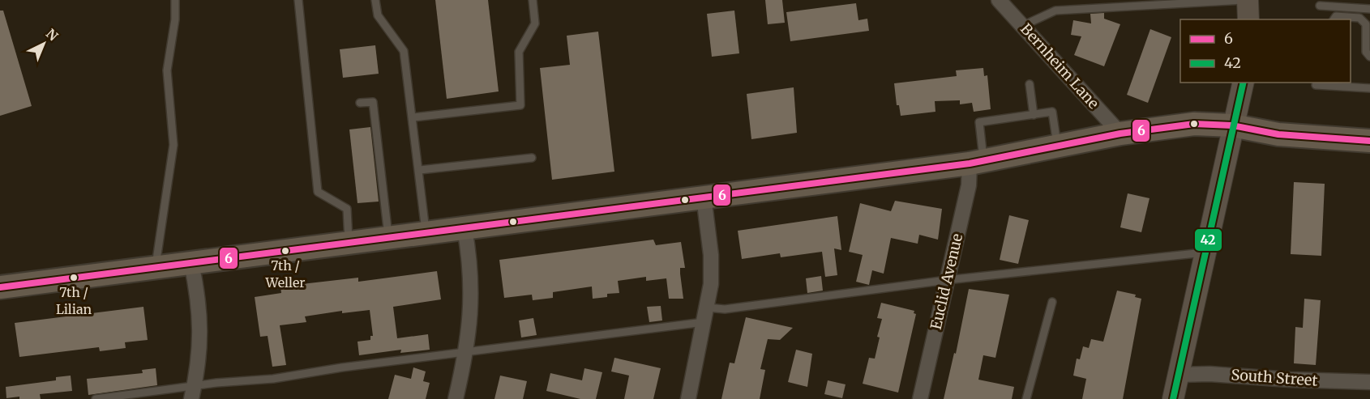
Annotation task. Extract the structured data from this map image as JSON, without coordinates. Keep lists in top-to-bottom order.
{
  "streets": {
    "street": ["Bernheim Lane", "Euclid Avenue", "South Street"]
  },
  "places": ["7th / Weller", "7th / Lilian"],
  "lines": ["transit line 42", "transit line 6"],
  "legend": ["6", "42"],
  "north": "top right"
}
